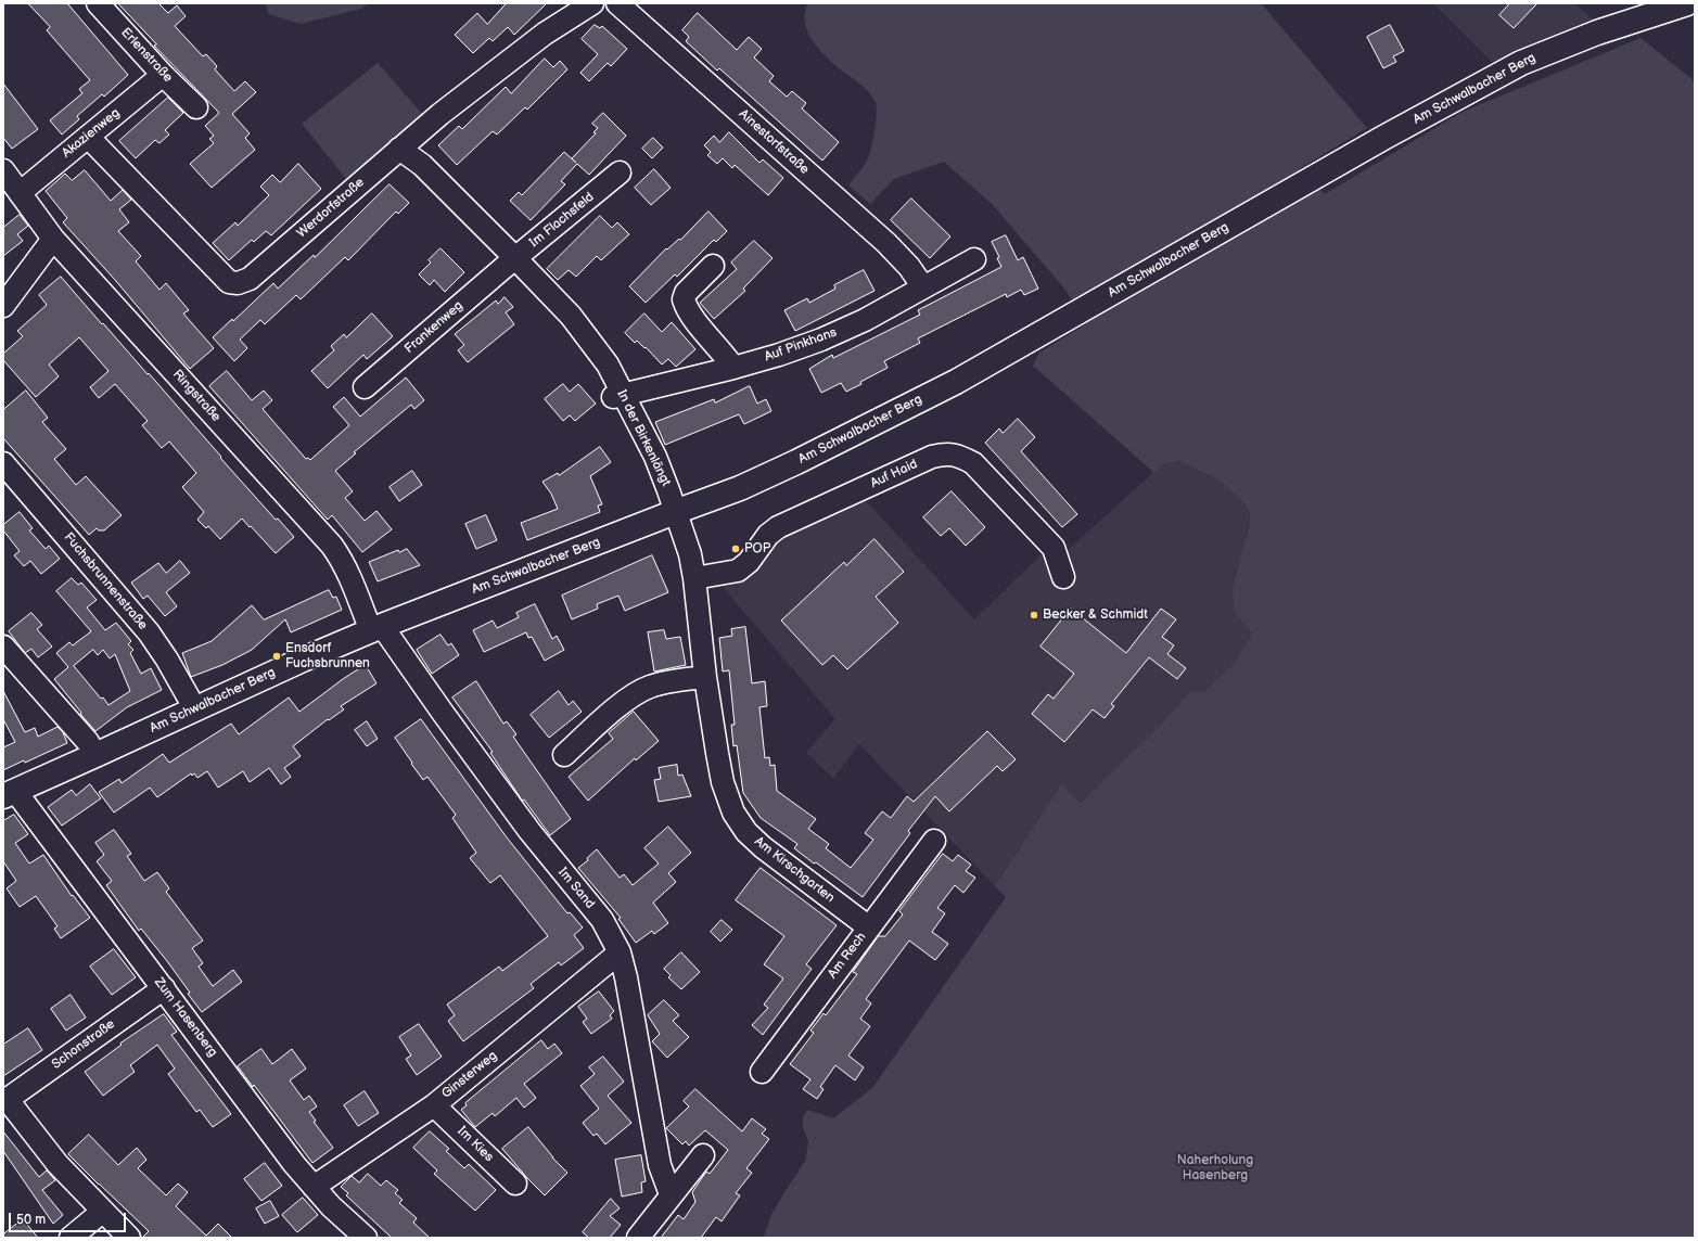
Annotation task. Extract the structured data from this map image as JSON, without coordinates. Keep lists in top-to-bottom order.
{
  "streets": {
    "main road": ["Am Schwalbacher Berg"],
    "street": [
      "Erlenstraße",
      "Akazienweg",
      "Ainestorfstraße",
      "Werdorfstraße",
      "Im Flachsfeld",
      "Frankenweg",
      "Auf Pinkhans",
      "Ringstraße",
      "In der Birkenlängt",
      "Auf Haid",
      "Fuchsbrunnenstraße",
      "Am Kirschgarten",
      "Im Sand",
      "Am Rech",
      "Zum Hasenberg",
      "Schonstraße",
      "Ginsterweg",
      "Im Kies"
    ]
  },
  "crossings": [
    ["Erlenstraße", "Akazienweg"],
    ["Am Schwalbacher Berg", "Ringstraße"],
    ["Am Schwalbacher Berg", "In der Birkenlängt"],
    ["Am Schwalbacher Berg", "Fuchsbrunnenstraße"],
    ["Am Schwalbacher Berg", "Am Kirschgarten"],
    ["Am Schwalbacher Berg", "Im Sand"],
    ["Am Schwalbacher Berg", "Zum Hasenberg"],
    ["Akazienweg", "Werdorfstraße"],
    ["Akazienweg", "Ringstraße"],
    ["Ainestorfstraße", "Auf Pinkhans"],
    ["Werdorfstraße", "In der Birkenlängt"],
    ["Im Flachsfeld", "Frankenweg"],
    ["Im Flachsfeld", "In der Birkenlängt"],
    ["Frankenweg", "In der Birkenlängt"],
    ["Auf Pinkhans", "In der Birkenlängt"],
    ["Ringstraße", "Im Sand"],
    ["In der Birkenlängt", "Am Kirschgarten"],
    ["Auf Haid", "Am Kirschgarten"],
    ["Am Kirschgarten", "Am Rech"],
    ["Im Sand", "Ginsterweg"],
    ["Zum Hasenberg", "Schonstraße"],
    ["Zum Hasenberg", "Ginsterweg"],
    ["Ginsterweg", "Im Kies"]
  ],
  "parks": ["Naherholung Hasenberg"],
  "places": ["POP", "Becker & Schmidt", "Ensdorf Fuchsbrunnen"],
  "scale_bar": "50 m"
}
